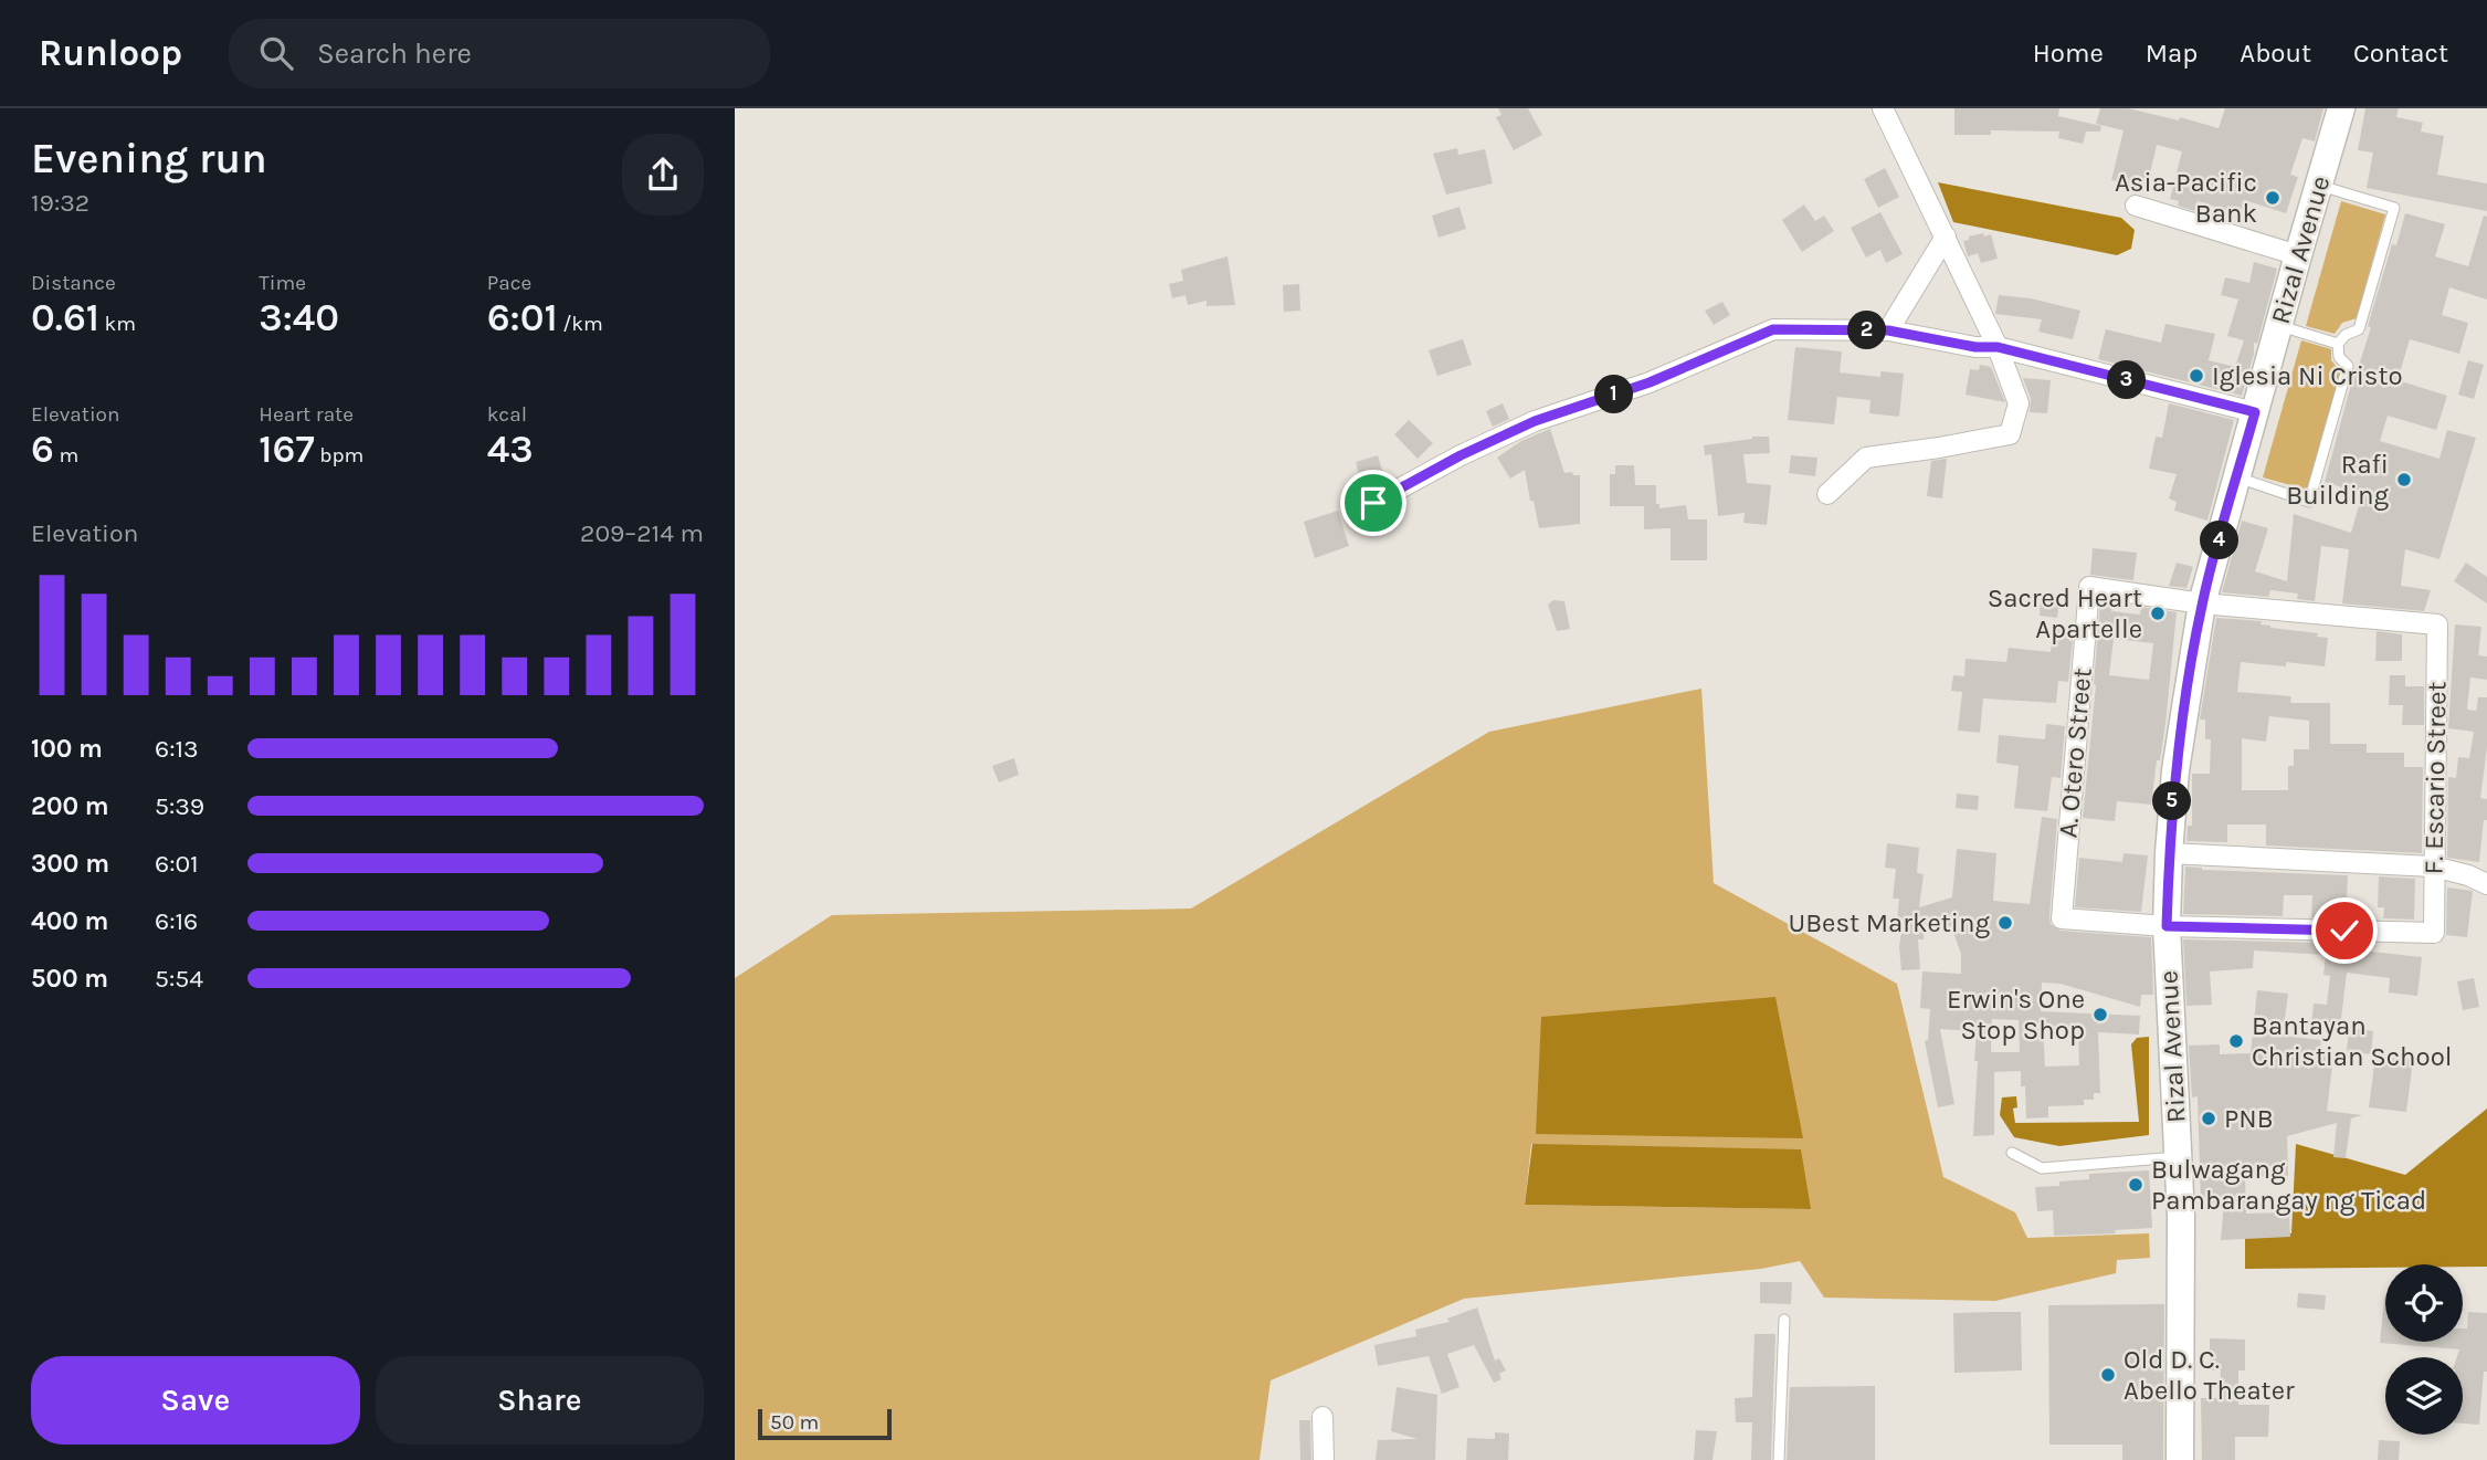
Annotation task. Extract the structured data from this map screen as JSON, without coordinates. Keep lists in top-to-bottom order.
{
  "streets": {
    "main road": ["Rizal Avenue"],
    "street": ["A. Otero Street", "F. Escario Street"]
  },
  "crossings": [
    ["Rizal Avenue", "A. Otero Street"],
    ["Rizal Avenue", "F. Escario Street"],
    ["A. Otero Street", "F. Escario Street"]
  ],
  "places": [
    "Asia-Pacific Bank",
    "Iglesia Ni Cristo",
    "Rafi Building",
    "Sacred Heart Apartelle",
    "UBest Marketing",
    "Erwin's One Stop Shop",
    "Bantayan Christian School",
    "PNB",
    "Bulwagang Pambarangay ng Ticad",
    "Old D. C. Abello Theater"
  ],
  "scale_bar": "50 m",
  "page": {
    "header": "Runloop",
    "search": "Search here",
    "nav": [
      "Home",
      "Map",
      "About",
      "Contact"
    ],
    "heading": ["Evening run", "19:32"],
    "stats": [
      ["Distance", "0.61 km"],
      ["Time", "3:40"],
      ["Pace", "6:01 /km"],
      ["Elevation", "6 m"],
      ["Heart rate", "167 bpm"],
      ["kcal", "43"]
    ],
    "pins": [
      "2",
      "3",
      "1",
      "4",
      "5"
    ],
    "chart": ["Elevation", "209–214 m"],
    "list": [
      {
        "name": "100 m",
        "note": "6:13"
      },
      {
        "name": "200 m",
        "note": "5:39"
      },
      {
        "name": "300 m",
        "note": "6:01"
      },
      {
        "name": "400 m",
        "note": "6:16"
      },
      {
        "name": "500 m",
        "note": "5:54"
      }
    ],
    "buttons": ["Save", "Share"],
    "scale": "50 m"
  }
}
